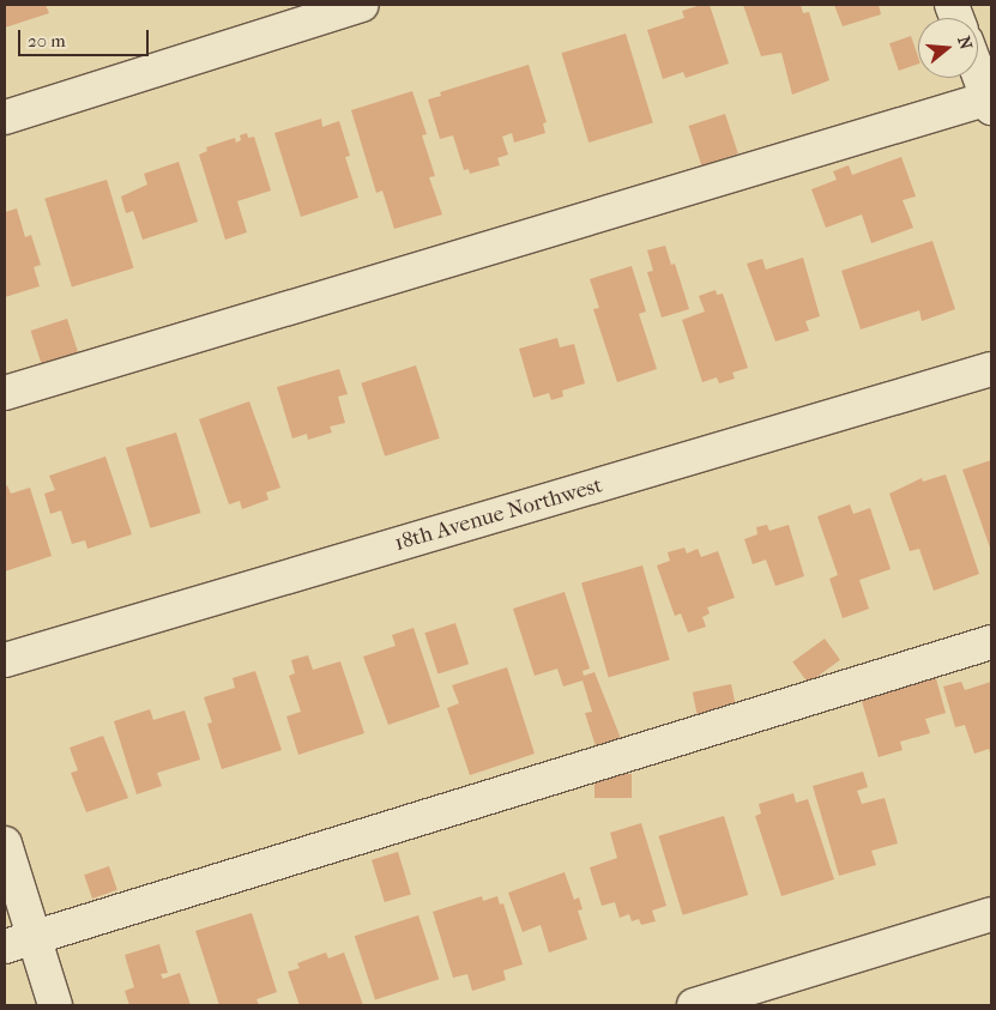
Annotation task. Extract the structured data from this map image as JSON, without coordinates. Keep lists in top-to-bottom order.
{
  "streets": {
    "street": ["18th Avenue Northwest"]
  },
  "scale_bar": "20 m",
  "north": "right"
}
